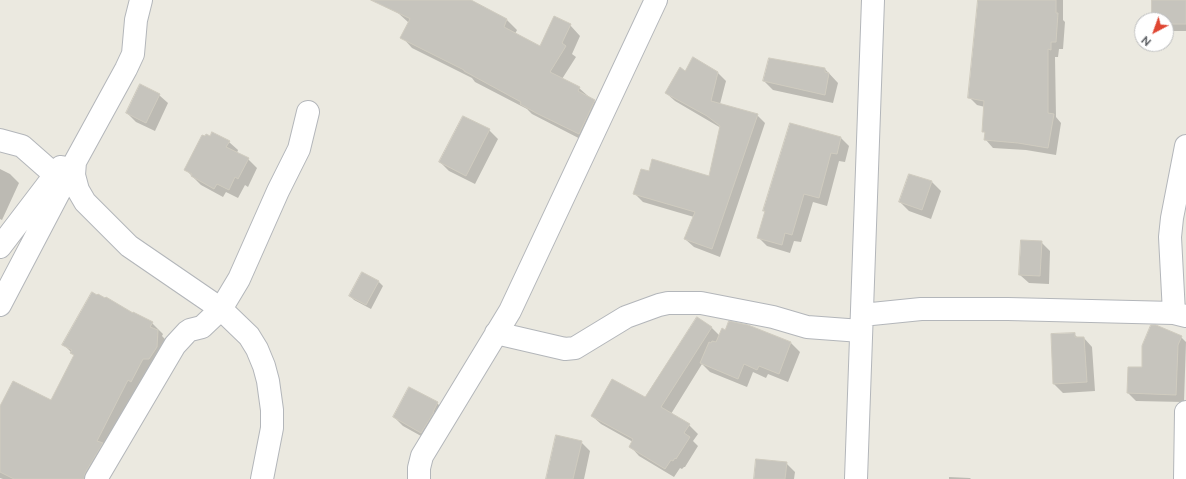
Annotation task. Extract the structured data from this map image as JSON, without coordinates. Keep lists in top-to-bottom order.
{
  "north": "bottom left"
}
